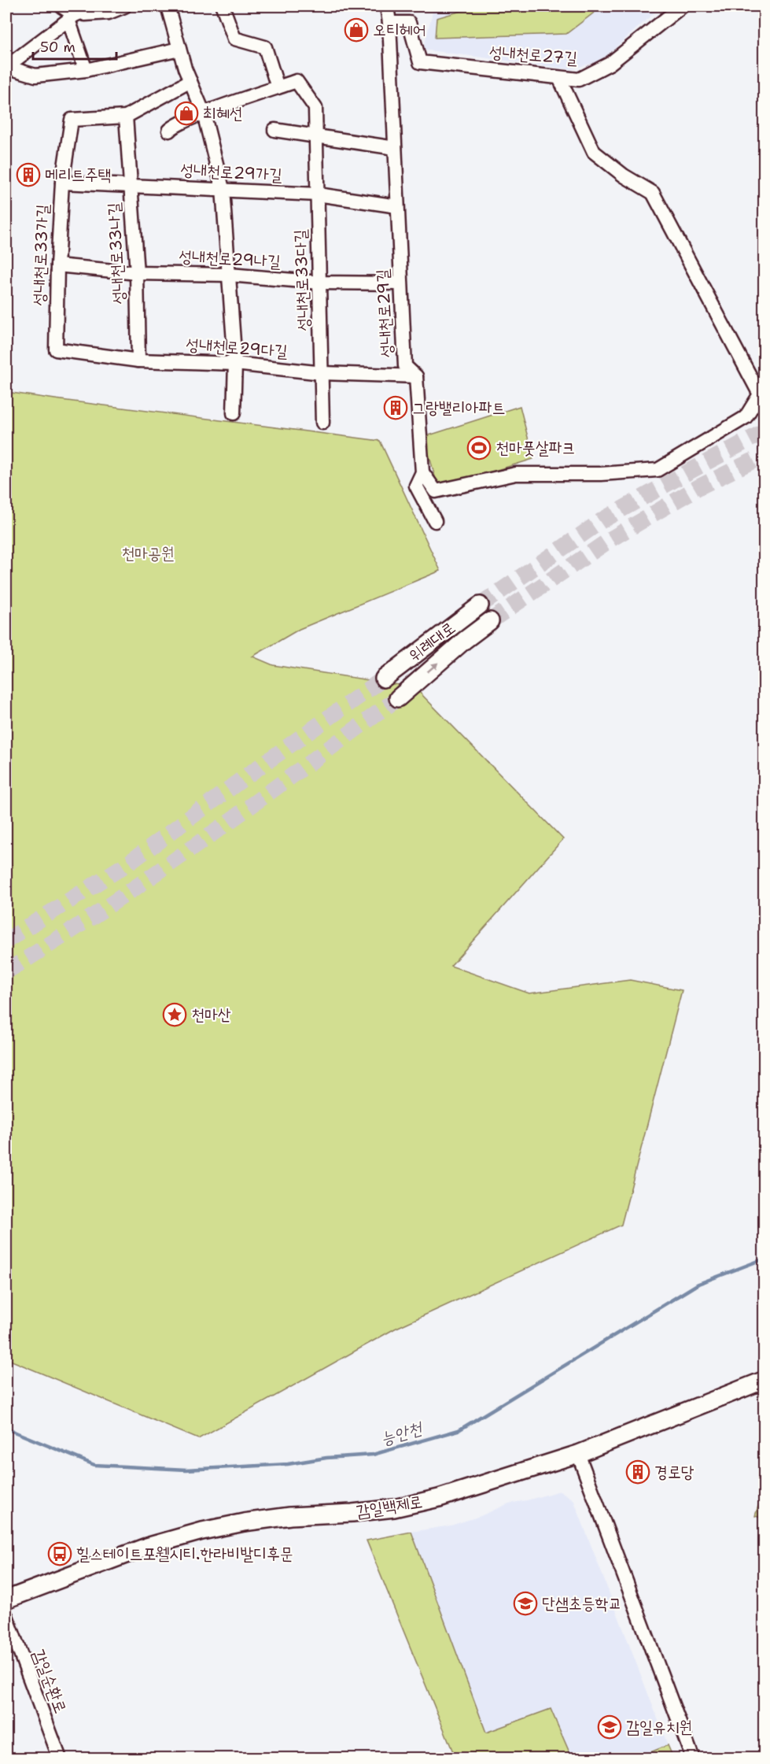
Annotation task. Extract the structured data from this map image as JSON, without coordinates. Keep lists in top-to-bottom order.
{
  "streets": {
    "main road": ["위례대로", "감일백제로"],
    "street": [
      "성내천로27길",
      "성내천로29가길",
      "성내천로33나길",
      "성내천로33가길",
      "성내천로29나길",
      "성내천로33다길",
      "성내천로29길",
      "성내천로29다길",
      "감일순환로"
    ]
  },
  "crossings": [
    ["성내천로27길", "성내천로29길"],
    ["성내천로29가길", "성내천로33나길"],
    ["성내천로29가길", "성내천로33가길"],
    ["성내천로29가길", "성내천로33다길"],
    ["성내천로29가길", "성내천로29길"],
    ["성내천로33나길", "성내천로33가길"],
    ["성내천로33나길", "성내천로29나길"],
    ["성내천로33나길", "성내천로29다길"],
    ["성내천로33가길", "성내천로29나길"],
    ["성내천로33가길", "성내천로29다길"],
    ["성내천로29나길", "성내천로33다길"],
    ["성내천로29나길", "성내천로29길"],
    ["성내천로33다길", "성내천로29다길"],
    ["성내천로29길", "성내천로29다길"]
  ],
  "water": ["능안천"],
  "parks": ["천마공원"],
  "places": {
    "shop": ["오티헤어", "최혜선"],
    "building": ["메리트주택", "그랑밸리아파트", "경로당"],
    "sports": ["천마풋살파크"],
    "place": ["천마산"],
    "bus stop": ["힐스테이트포웰시티.한라비발디후문"],
    "school or university": ["단샘초등학교", "감일유치원"]
  },
  "scale_bar": "50 m"
}
